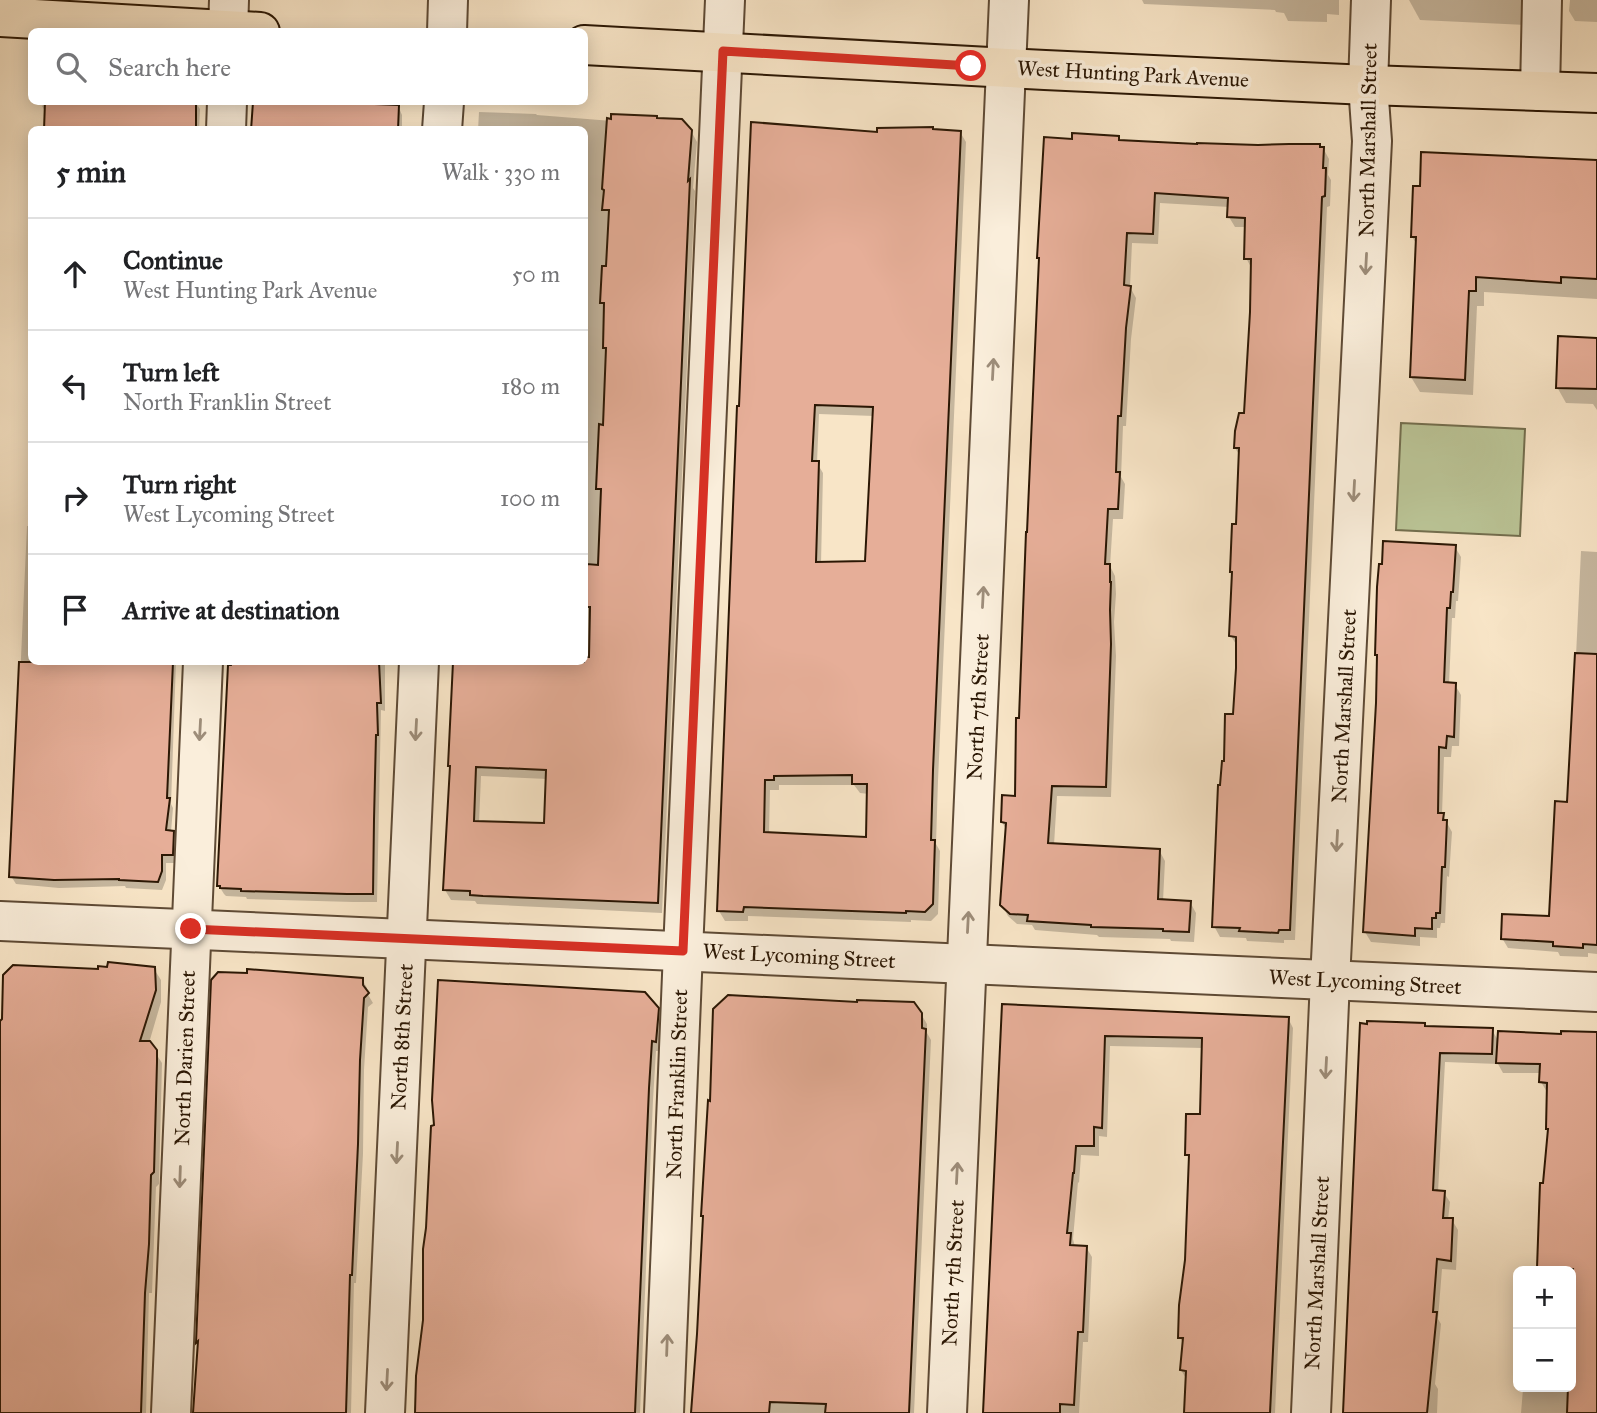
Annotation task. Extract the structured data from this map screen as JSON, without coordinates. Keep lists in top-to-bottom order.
{
  "streets": {
    "main road": ["West Hunting Park Avenue"],
    "street": [
      "North Marshall Street",
      "North 7th Street",
      "West Lycoming Street",
      "North 8th Street",
      "North Darien Street",
      "North Franklin Street"
    ]
  },
  "crossings": [
    ["West Hunting Park Avenue", "North Marshall Street"],
    ["West Hunting Park Avenue", "North 7th Street"],
    ["West Hunting Park Avenue", "North Franklin Street"],
    ["North Marshall Street", "West Lycoming Street"],
    ["North 7th Street", "West Lycoming Street"],
    ["West Lycoming Street", "North 8th Street"],
    ["West Lycoming Street", "North Darien Street"],
    ["West Lycoming Street", "North Franklin Street"]
  ],
  "one_way": [
    "North Marshall Street",
    "North 7th Street",
    "North 8th Street",
    "North Darien Street"
  ],
  "page": {
    "search": "Search here",
    "heading": ["5 min", "Walk · 330 m"],
    "list": [
      ["Continue", "West Hunting Park Avenue", "50 m"],
      ["Turn left", "North Franklin Street", "180 m"],
      ["Turn right", "West Lycoming Street", "100 m"],
      "Arrive at destination"
    ],
    "map_buttons": ["+", "−"]
  }
}
